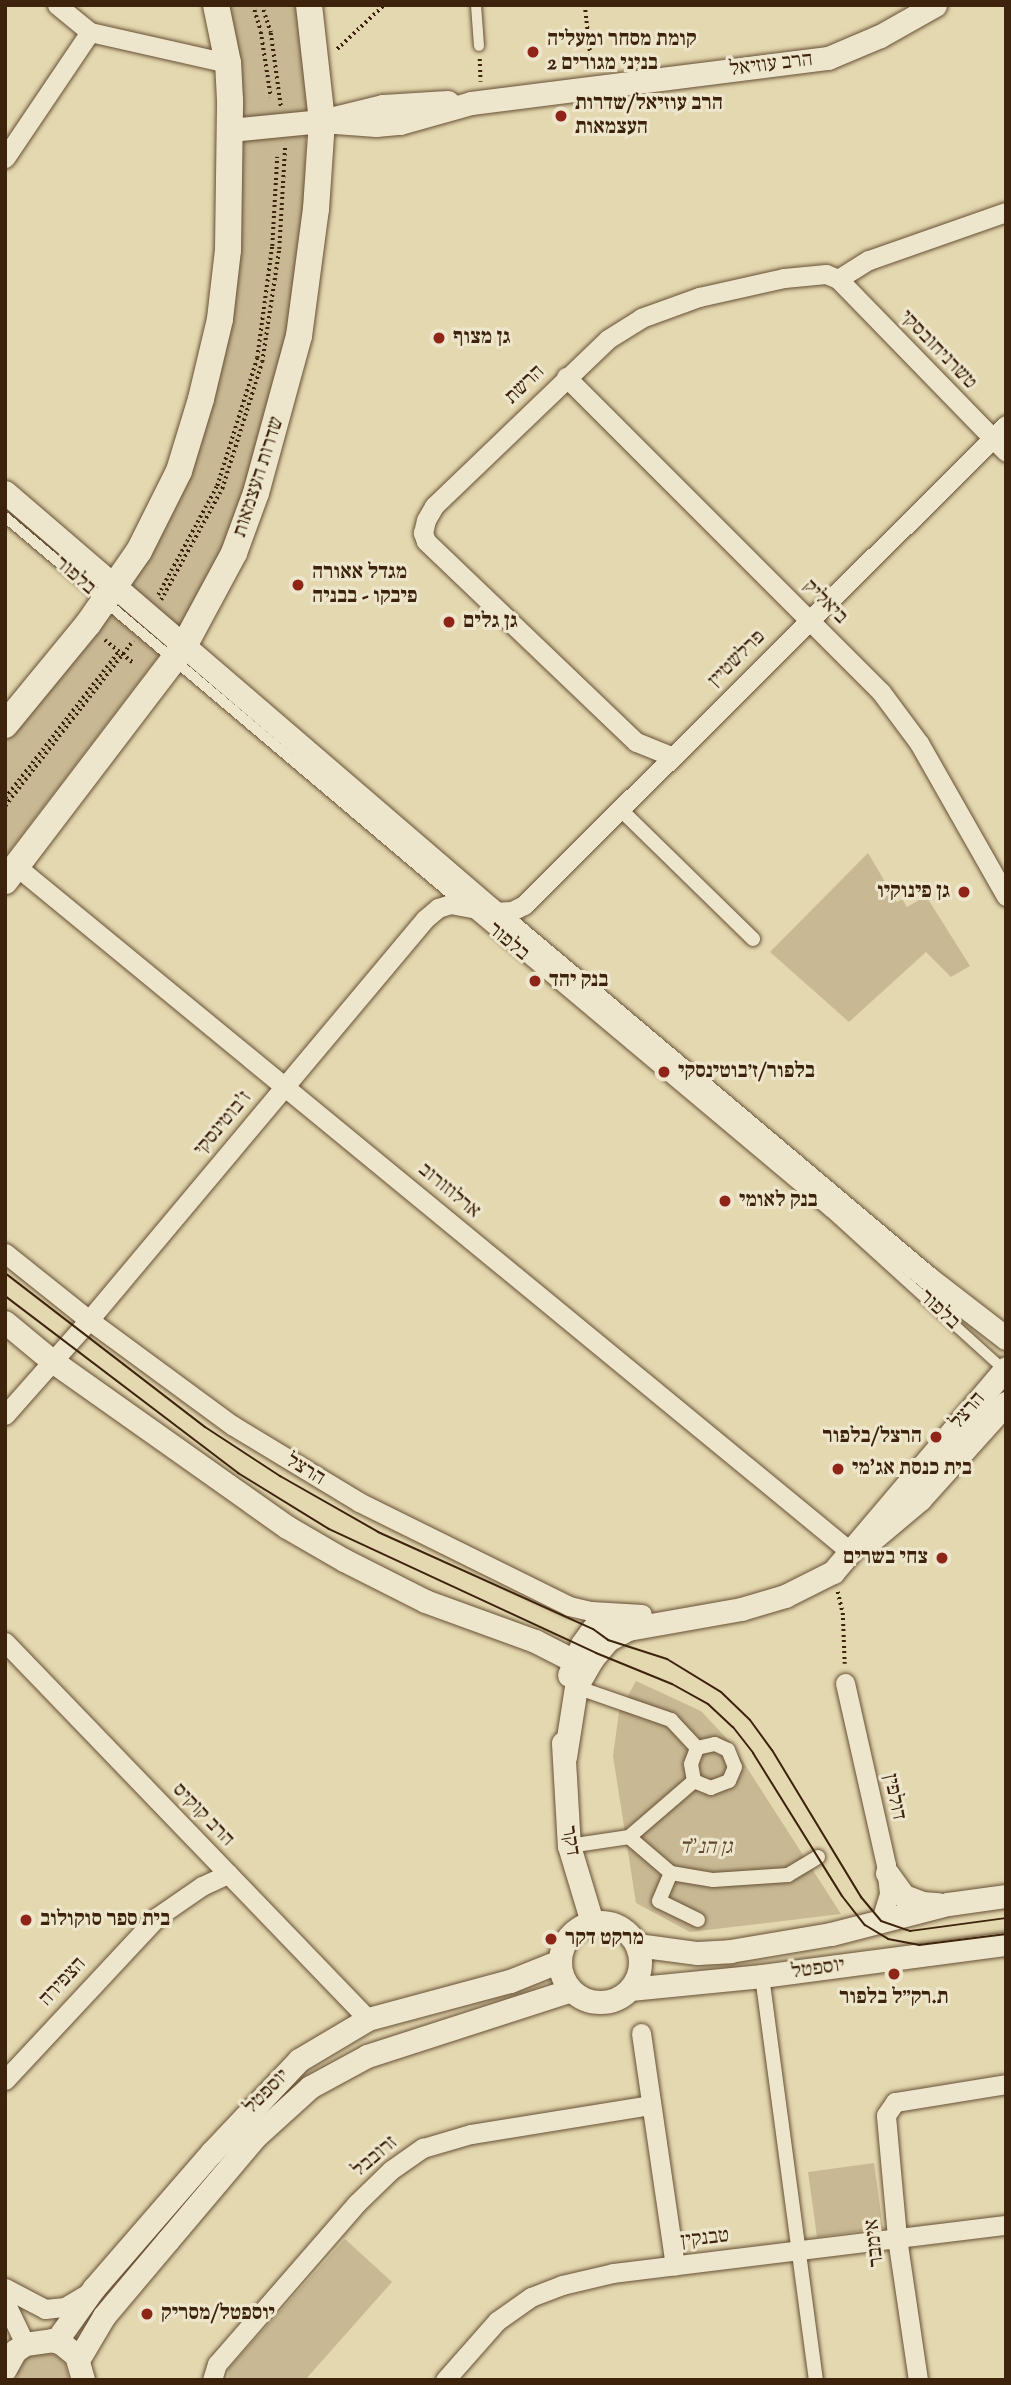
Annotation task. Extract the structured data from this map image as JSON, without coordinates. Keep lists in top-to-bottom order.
{
  "streets": {
    "main road": ["שדרות העצמאות"],
    "street": [
      "הרב עוזיאל",
      "טשרניחובסקי",
      "הרשת",
      "בלפור",
      "ביאליק",
      "פרלשטיין",
      "ז'בוטינסקי",
      "ארלוזורוב",
      "הרצל",
      "דולפין",
      "הרב קוקיס",
      "דקר",
      "יוספטל",
      "הצפירה",
      "זרובבל",
      "טבנקין",
      "אימבר"
    ]
  },
  "crossings": [
    ["הרב עוזיאל", "שדרות העצמאות"],
    ["טשרניחובסקי", "הרשת"],
    ["טשרניחובסקי", "פרלשטיין"],
    ["הרשת", "ביאליק"],
    ["הרשת", "פרלשטיין"],
    ["שדרות העצמאות", "בלפור"],
    ["שדרות העצמאות", "ארלוזורוב"],
    ["בלפור", "פרלשטיין"],
    ["בלפור", "ז'בוטינסקי"],
    ["בלפור", "הרצל"],
    ["ביאליק", "פרלשטיין"],
    ["פרלשטיין", "ז'בוטינסקי"],
    ["ז'בוטינסקי", "ארלוזורוב"],
    ["ז'בוטינסקי", "הרצל"],
    ["ארלוזורוב", "הרצל"],
    ["הרצל", "דקר"],
    ["דולפין", "יוספטל"],
    ["הרב קוקיס", "יוספטל"],
    ["הרב קוקיס", "הצפירה"],
    ["דקר", "יוספטל"],
    ["טבנקין", "אימבר"]
  ],
  "parks": ["גן הנ\"ד"],
  "places": [
    "קומת מסחר ומעליה 2 בניני מגורים",
    "הרב עוזיאל/שדרות העצמאות",
    "גן מצוף",
    "מגדל אאורה פיבקו - בבניה",
    "גן גלים",
    "גן פינוקיו",
    "בנק יהד",
    "בלפור/ז׳בוטינסקי",
    "בנק לאומי",
    "הרצל/בלפור",
    "בית כנסת אג'מי",
    "צחי בשרים",
    "בית ספר סוקולוב",
    "מרקט דקר",
    "ת.רק״ל בלפור",
    "יוספטל/מסריק"
  ]
}
